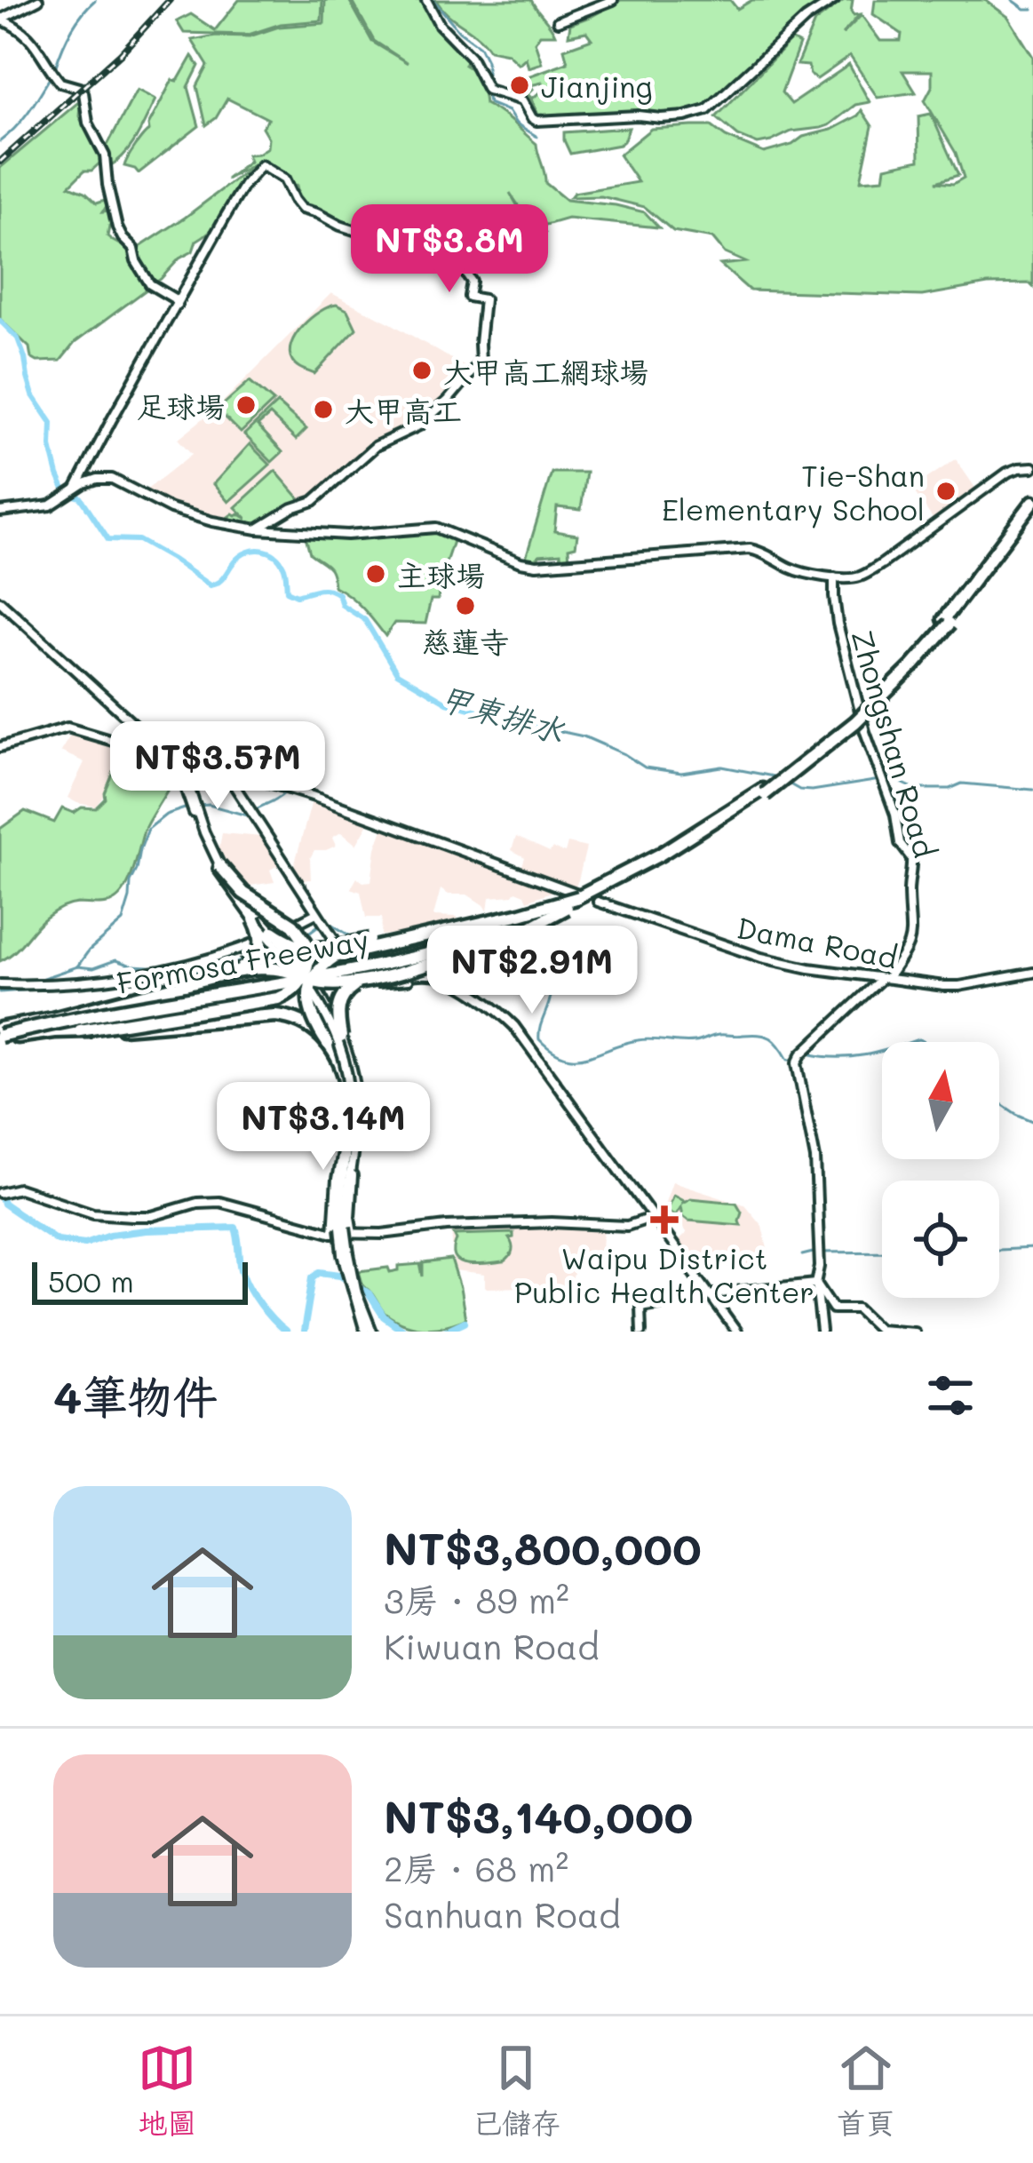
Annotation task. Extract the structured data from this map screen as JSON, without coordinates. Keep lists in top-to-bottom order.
{
  "streets": {
    "highway": ["Formosa Freeway"],
    "street": ["Zhongshan Road", "Dama Road"]
  },
  "crossings": [
    ["Zhongshan Road", "Dama Road"]
  ],
  "water": ["甲東排水"],
  "places": {
    "other": [
      "Jianjing",
      "大甲高工網球場",
      "足球場",
      "大甲高工",
      "Tie-Shan Elementary School",
      "主球場",
      "慈蓮寺"
    ],
    "health": ["Waipu District Public Health Center"]
  },
  "scale_bar": "500 m",
  "north": "top",
  "page": {
    "price": [
      "NT$3.8M",
      "NT$3.57M",
      "NT$2.91M",
      "NT$3.14M"
    ],
    "scale": "500 m",
    "heading": "4筆物件",
    "list": [
      {
        "name": "NT$3,800,000",
        "note": "3房 · 89 m² · Kiwuan Road"
      },
      {
        "name": "NT$3,140,000",
        "note": "2房 · 68 m² · Sanhuan Road"
      }
    ],
    "tabs": ["地圖", "已儲存", "首頁"]
  }
}
